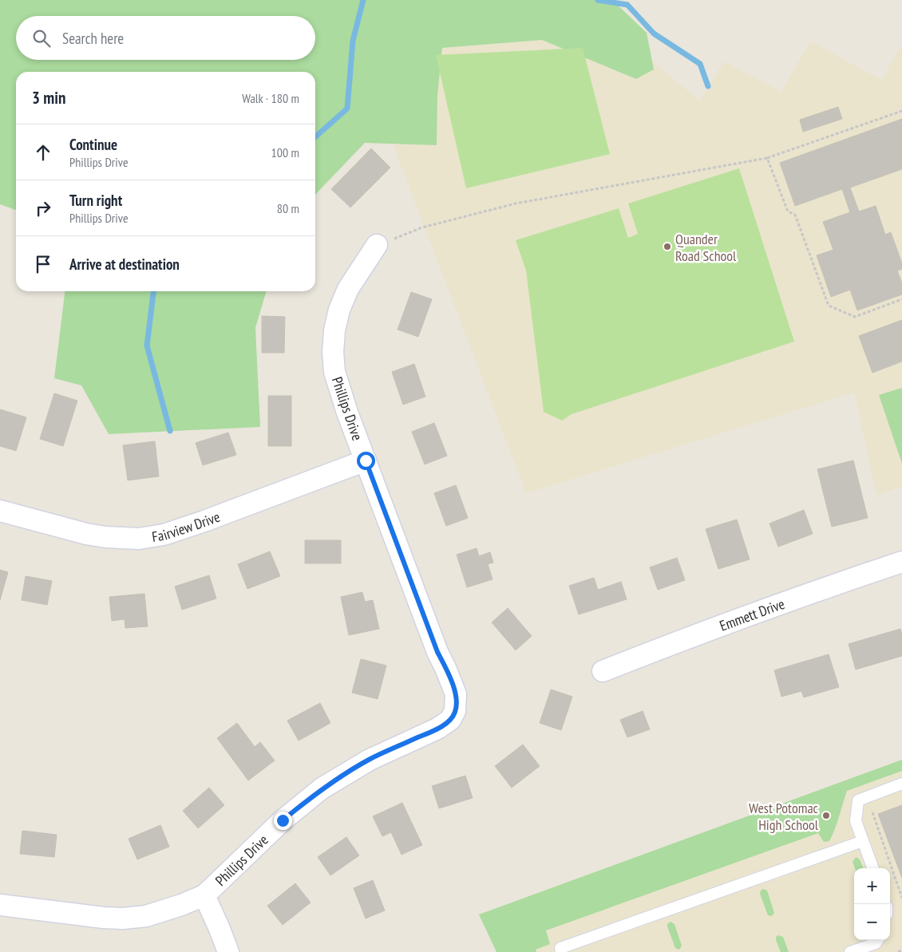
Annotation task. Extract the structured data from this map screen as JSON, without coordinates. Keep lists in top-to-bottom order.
{
  "streets": {
    "street": ["Phillips Drive", "Fairview Drive", "Emmett Drive"]
  },
  "crossings": [
    ["Phillips Drive", "Fairview Drive"]
  ],
  "places": ["Quander Road School", "West Potomac High School"],
  "page": {
    "search": "Search here",
    "heading": ["3 min", "Walk · 180 m"],
    "list": [
      ["Continue", "Phillips Drive", "100 m"],
      ["Turn right", "Phillips Drive", "80 m"],
      "Arrive at destination"
    ],
    "map_buttons": ["+", "−"]
  }
}
